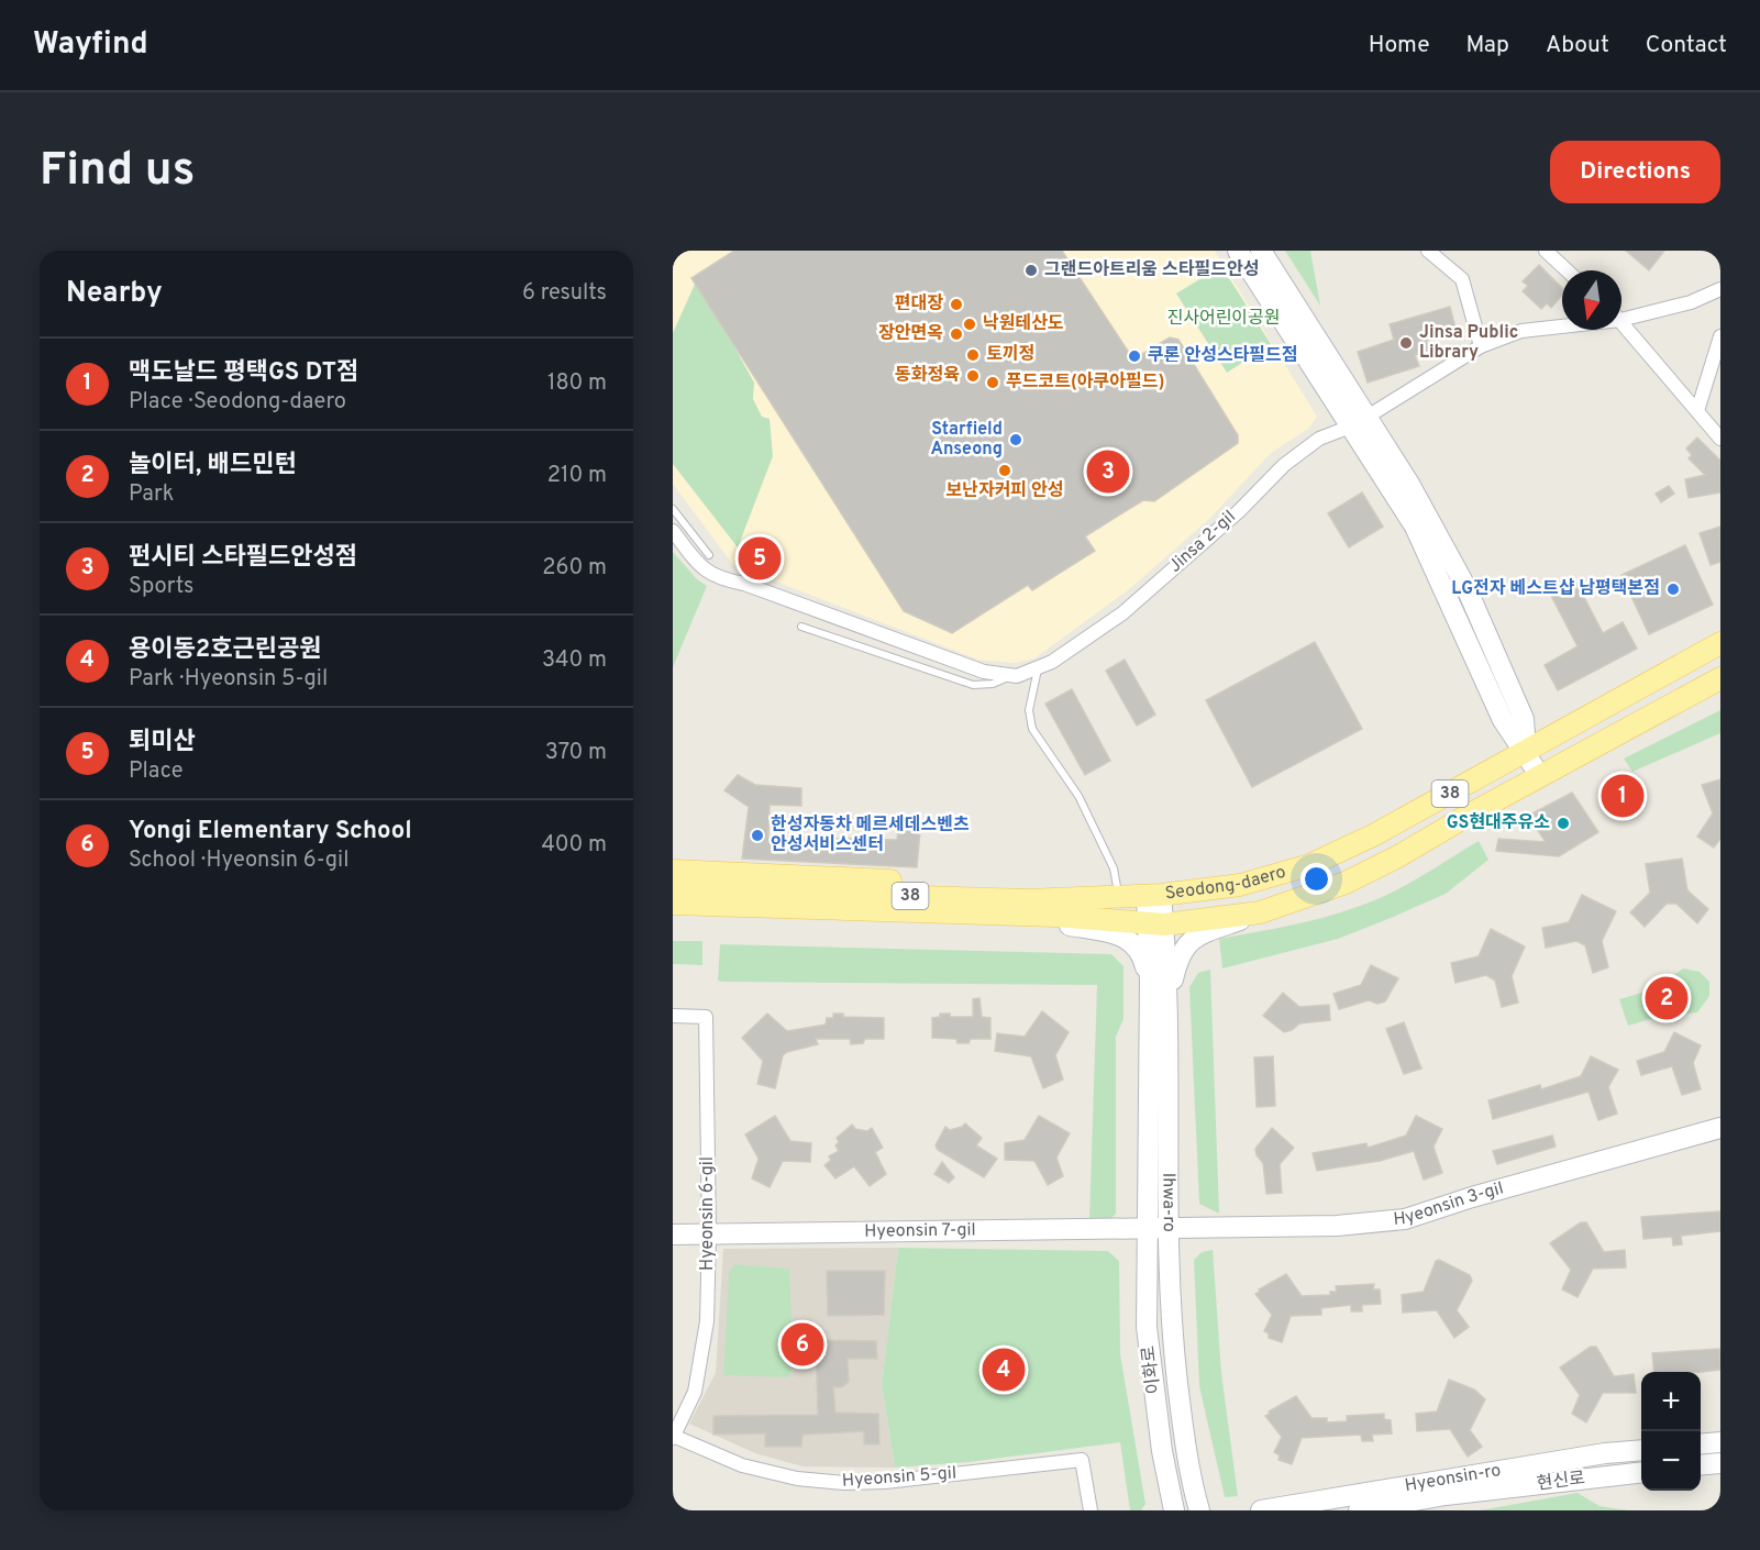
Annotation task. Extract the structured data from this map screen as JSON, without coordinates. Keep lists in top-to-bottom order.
{
  "streets": {
    "main road": ["38", "Seodong-daero"],
    "street": [
      "Jinsa 2-gil",
      "Ihwa-ro",
      "Hyeonsin 3-gil",
      "Hyeonsin 6-gil",
      "Hyeonsin 7-gil",
      "이화로",
      "Hyeonsin 5-gil",
      "Hyeonsin-ro",
      "현신로"
    ]
  },
  "crossings": [
    ["Seodong-daero", "Ihwa-ro"],
    ["Ihwa-ro", "Hyeonsin 3-gil"],
    ["Ihwa-ro", "Hyeonsin 7-gil"],
    ["Ihwa-ro", "이화로"],
    ["Hyeonsin 3-gil", "Hyeonsin 7-gil"],
    ["Hyeonsin 3-gil", "이화로"],
    ["Hyeonsin 6-gil", "Hyeonsin 7-gil"],
    ["Hyeonsin 6-gil", "Hyeonsin 5-gil"],
    ["Hyeonsin 7-gil", "이화로"]
  ],
  "parks": ["진사어린이공원"],
  "places": [
    "그랜드아트리움 스타필드안성",
    "편대장",
    "낙원테산도",
    "장안면옥",
    "Jinsa Public Library",
    "토끼정",
    "쿠론 안성스타필드점",
    "동화정육",
    "푸드코트(아쿠아필드)",
    "Starfield Anseong",
    "보난자커피 안성",
    "LG전자 베스트샵 남평택본점",
    "GS현대주유소",
    "한성자동차 메르세데스벤츠 안성서비스센터"
  ],
  "north": "bottom",
  "page": {
    "header": "Wayfind",
    "nav": [
      "Home",
      "Map",
      "About",
      "Contact"
    ],
    "buttons": "Directions",
    "title": "Find us",
    "heading": ["Nearby", "6 results"],
    "list": [
      {
        "mark": "1",
        "name": "맥도날드 평택GS DT점",
        "note": "Place · Seodong-daero",
        "value": "180 m"
      },
      {
        "mark": "2",
        "name": "놀이터, 배드민턴",
        "note": "Park",
        "value": "210 m"
      },
      {
        "mark": "3",
        "name": "펀시티 스타필드안성점",
        "note": "Sports",
        "value": "260 m"
      },
      {
        "mark": "4",
        "name": "용이동2호근린공원",
        "note": "Park · Hyeonsin 5-gil",
        "value": "340 m"
      },
      {
        "mark": "5",
        "name": "퇴미산",
        "note": "Place",
        "value": "370 m"
      },
      {
        "mark": "6",
        "name": "Yongi Elementary School",
        "note": "School · Hyeonsin 6-gil",
        "value": "400 m"
      }
    ],
    "pins": [
      "3",
      "5",
      "1",
      "2",
      "6",
      "4"
    ],
    "map_buttons": ["+", "−"]
  }
}
